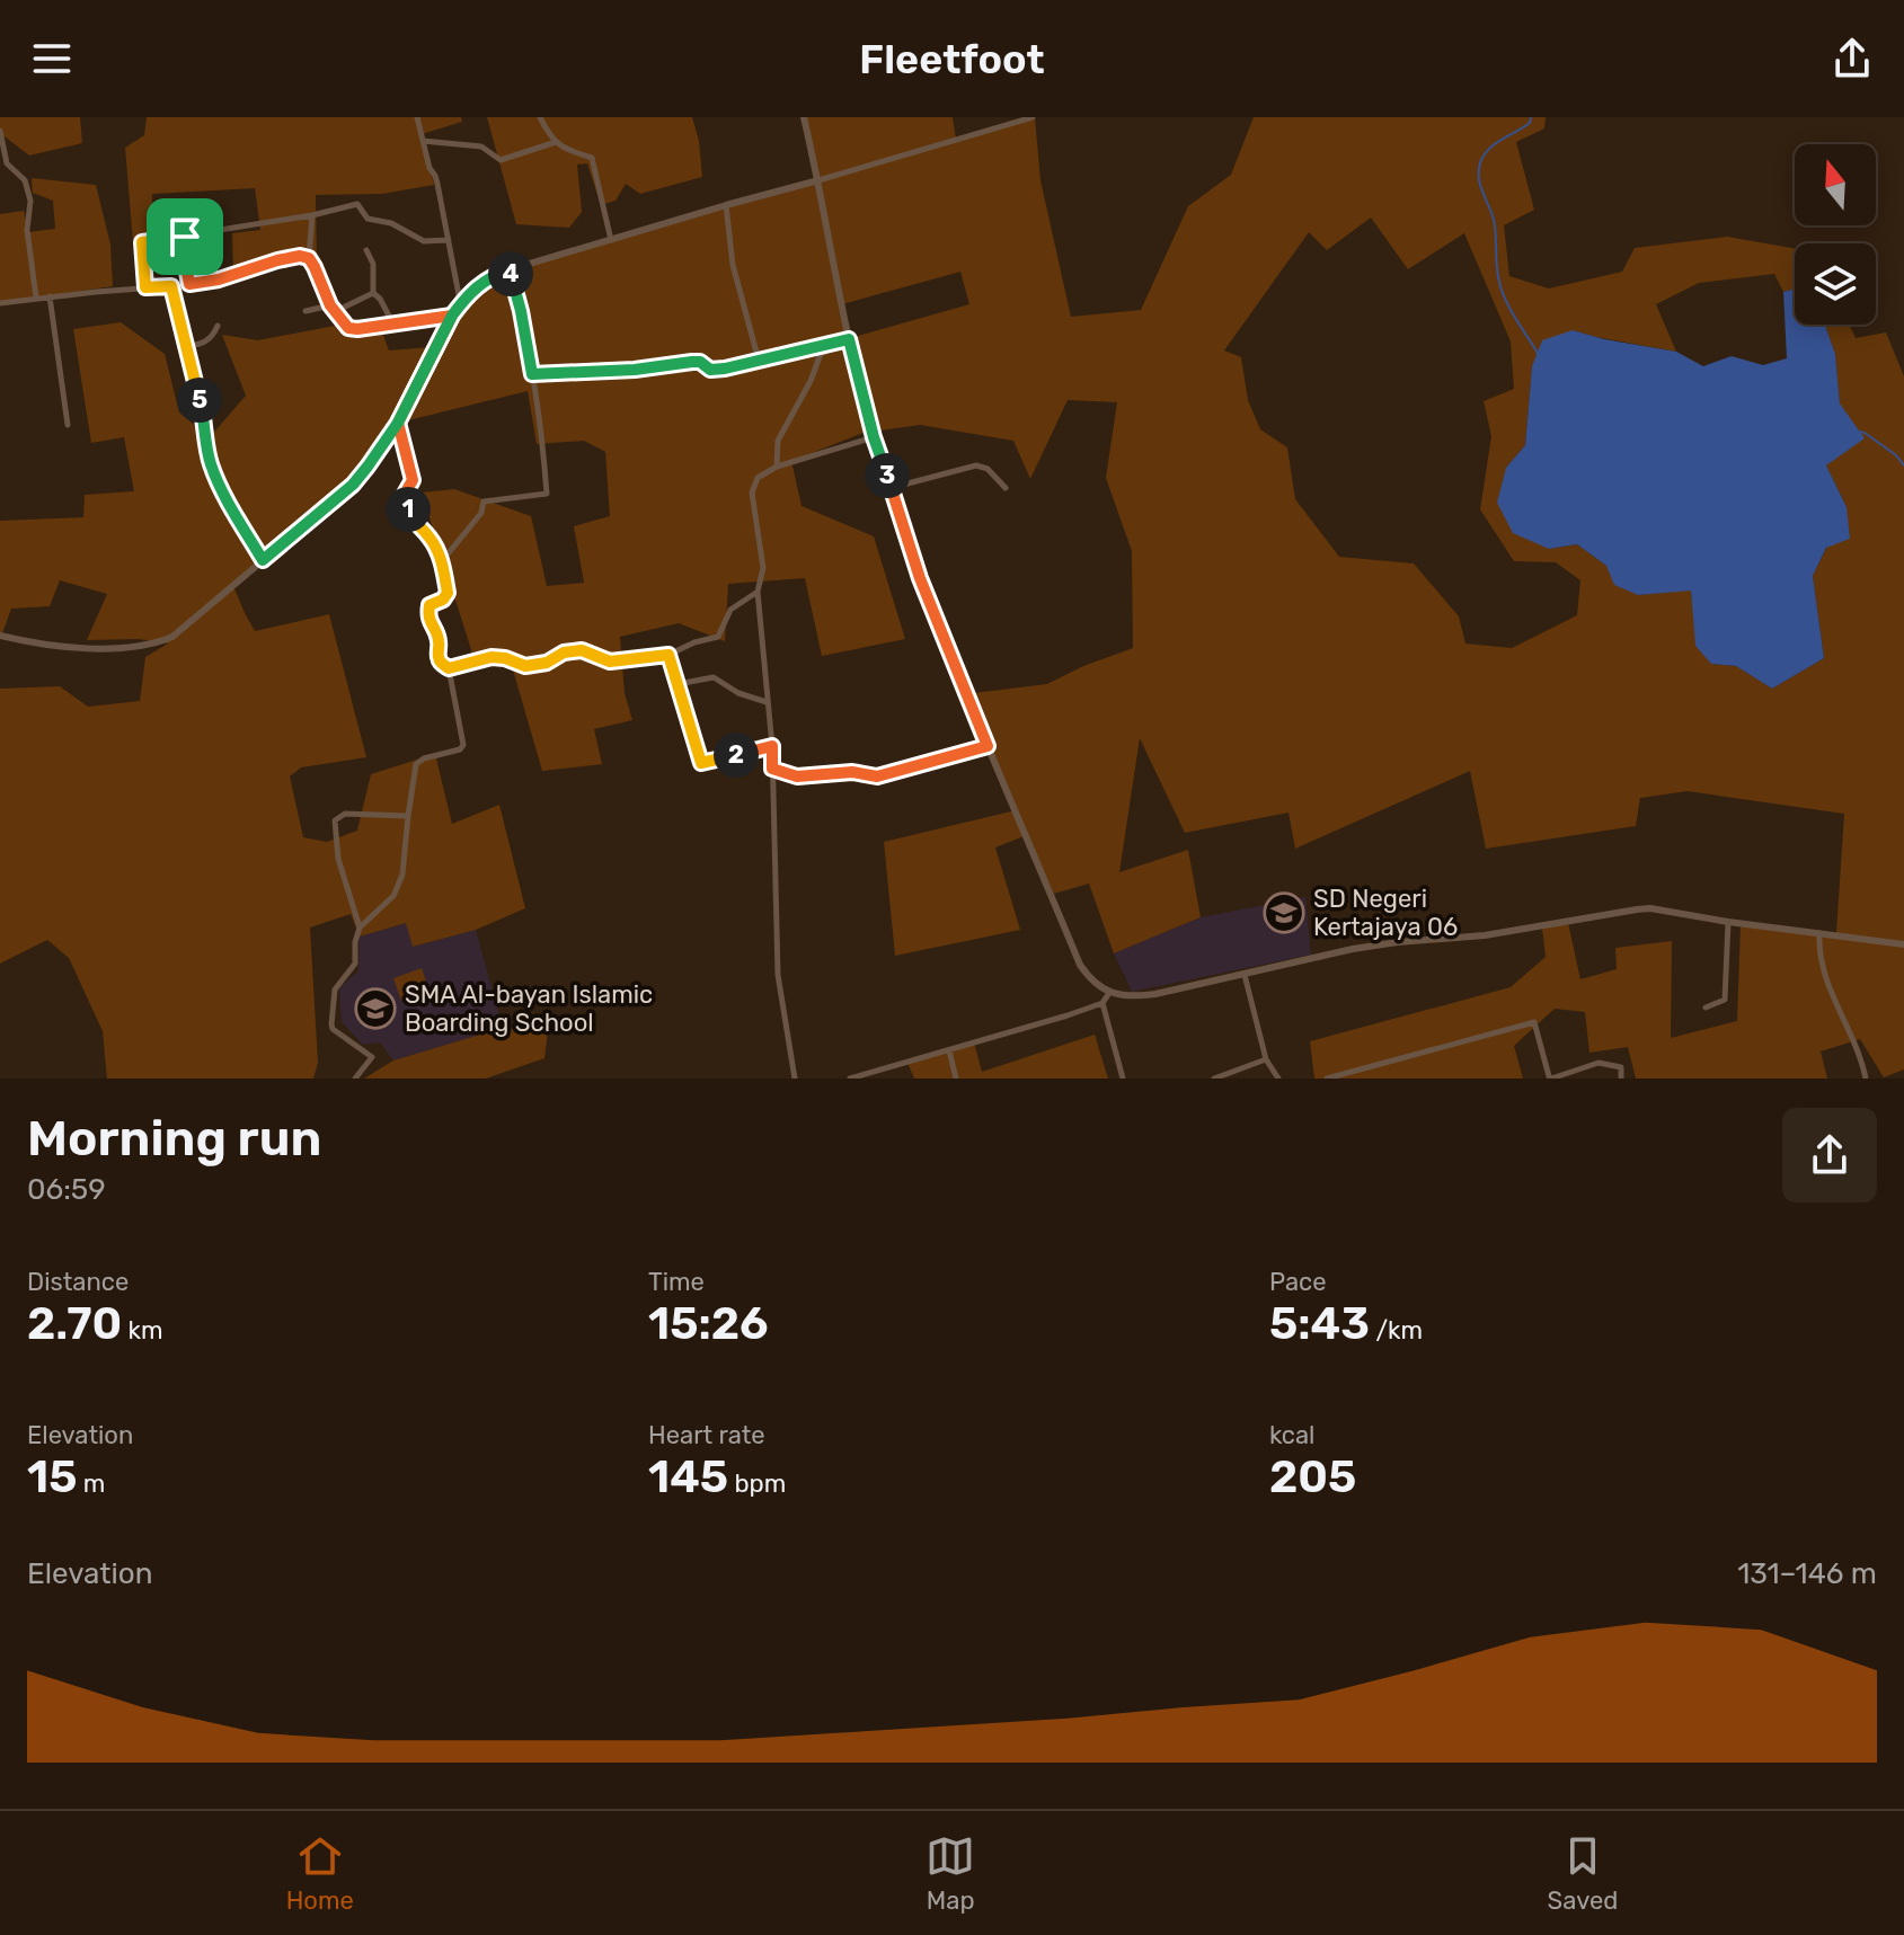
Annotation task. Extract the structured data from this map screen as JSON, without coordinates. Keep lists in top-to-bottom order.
{
  "places": {
    "school or university": ["SD Negeri Kertajaya 06", "SMA Al-bayan Islamic Boarding School"]
  },
  "north": "top",
  "page": {
    "header": "Fleetfoot",
    "pins": [
      "4",
      "5",
      "3",
      "1",
      "2"
    ],
    "heading": ["Morning run", "06:59"],
    "stats": [
      ["Distance", "2.70 km"],
      ["Time", "15:26"],
      ["Pace", "5:43 /km"],
      ["Elevation", "15 m"],
      ["Heart rate", "145 bpm"],
      ["kcal", "205"]
    ],
    "chart": ["Elevation", "131–146 m"],
    "tabs": ["Home", "Map", "Saved"]
  }
}
